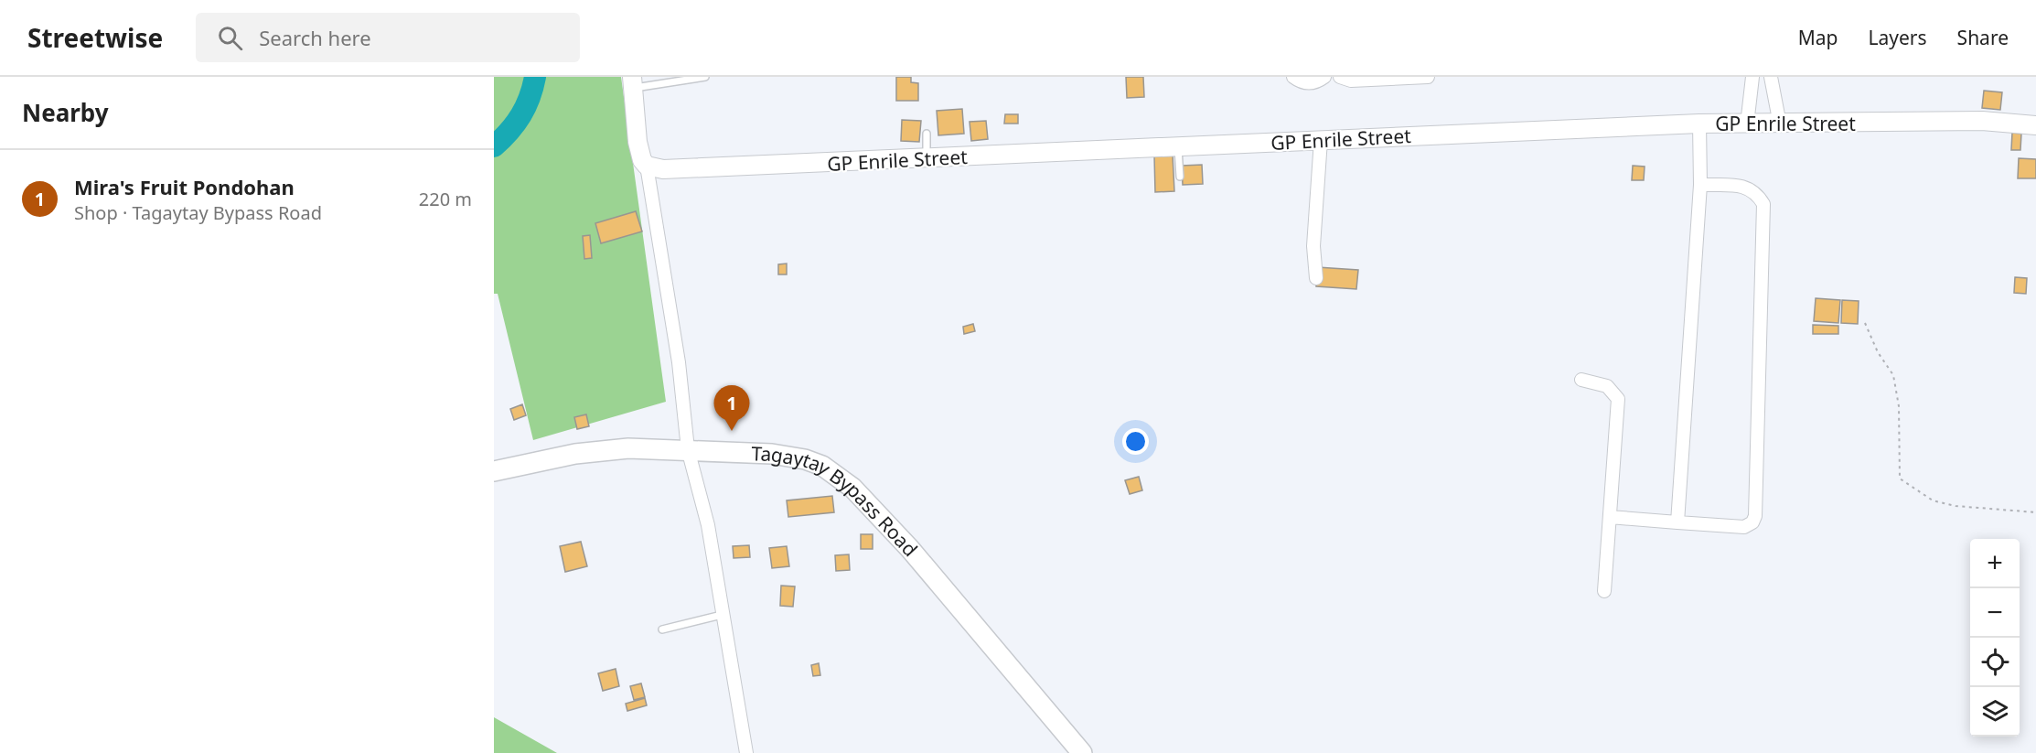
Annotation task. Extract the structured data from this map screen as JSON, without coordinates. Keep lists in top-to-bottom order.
{
  "streets": {
    "main road": ["Tagaytay Bypass Road"],
    "street": ["GP Enrile Street"]
  },
  "page": {
    "header": "Streetwise",
    "search": "Search here",
    "nav": ["Map", "Layers", "Share"],
    "heading": "Nearby",
    "list": [
      {
        "mark": "1",
        "name": "Mira's Fruit Pondohan",
        "note": "Shop · Tagaytay Bypass Road",
        "value": "220 m"
      }
    ],
    "pins": "1",
    "map_buttons": ["+", "−"]
  }
}
